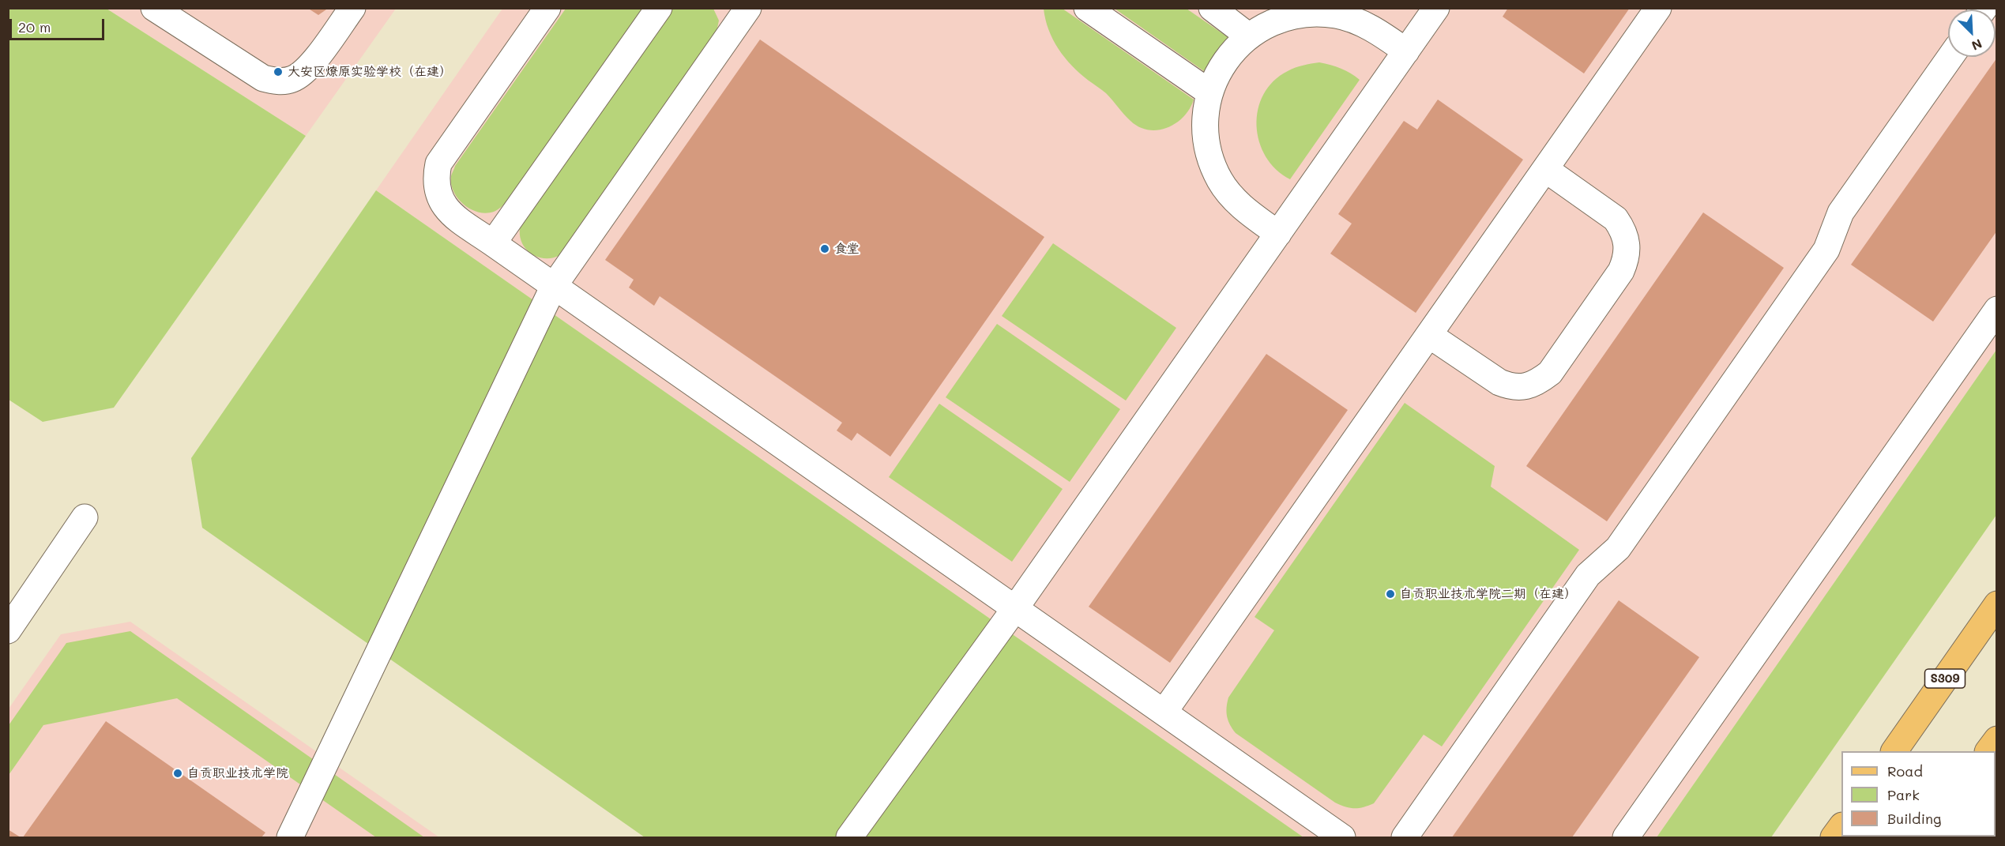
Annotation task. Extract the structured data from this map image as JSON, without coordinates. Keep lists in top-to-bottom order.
{
  "streets": {
    "main road": ["S309"]
  },
  "places": [
    "大安区燎原实验学校（在建）",
    "食堂",
    "自贡职业技术学院二期（在建）",
    "自贡职业技术学院"
  ],
  "legend": ["Road", "Park", "Building"],
  "scale_bar": "20 m",
  "north": "bottom right"
}
